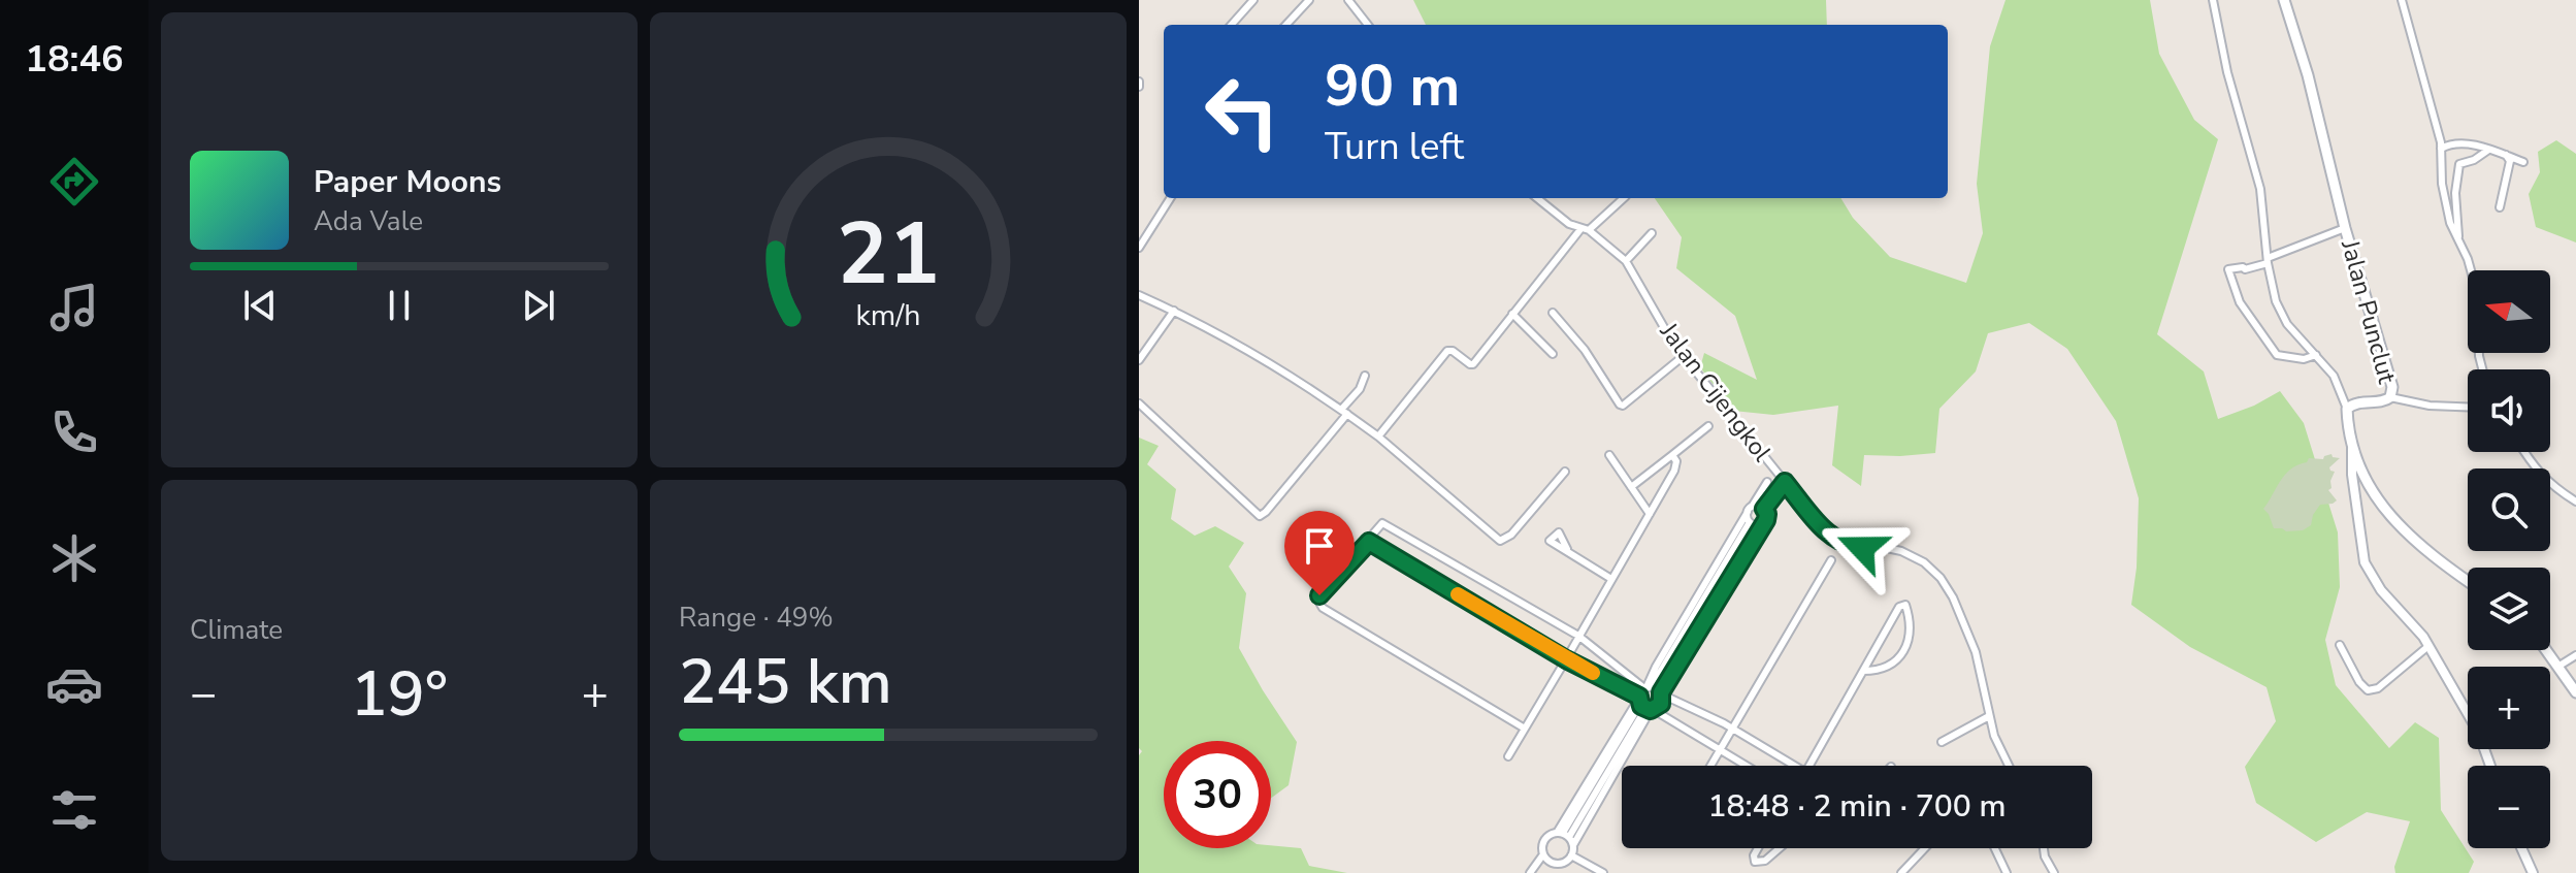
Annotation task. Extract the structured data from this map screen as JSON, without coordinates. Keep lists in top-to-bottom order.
{
  "streets": {
    "main road": ["Jalan Punclut"],
    "street": ["Jalan Cijengkol"]
  },
  "north": "left",
  "page": {
    "tabs": "18:46",
    "turn": ["90 m", "Turn left"],
    "song": ["Paper Moons", "Ada Vale"],
    "map_buttons": ["+", "−"],
    "tile": [
      "Climate",
      ["Range · 49%", "245 km"]
    ],
    "heat": ["−", "19°", "+"],
    "limit": "30",
    "trip": "18:48 · 2 min · 700 m",
    "gauge": ["21", "km/h"]
  }
}
